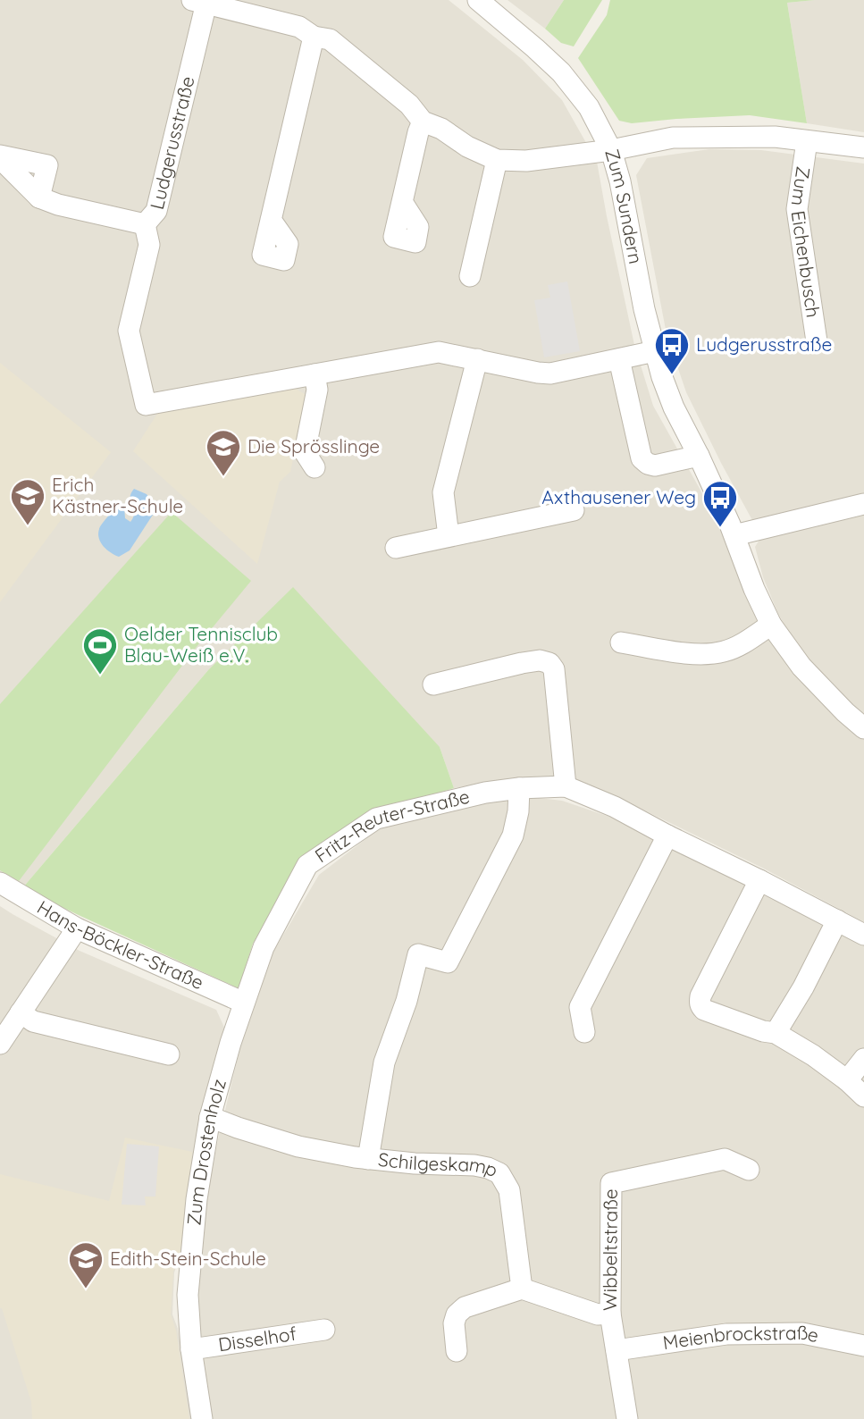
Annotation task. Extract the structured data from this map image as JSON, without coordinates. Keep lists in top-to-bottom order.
{
  "streets": {
    "street": [
      "Ludgerusstraße",
      "Zum Sundern",
      "Zum Eichenbusch",
      "Fritz-Reuter-Straße",
      "Hans-Böckler-Straße",
      "Zum Drostenholz",
      "Schilgeskamp",
      "Wibbeltstraße",
      "Disselhof",
      "Meienbrockstraße"
    ]
  },
  "crossings": [
    ["Ludgerusstraße", "Zum Sundern"],
    ["Zum Sundern", "Zum Eichenbusch"],
    ["Fritz-Reuter-Straße", "Hans-Böckler-Straße"],
    ["Fritz-Reuter-Straße", "Zum Drostenholz"],
    ["Fritz-Reuter-Straße", "Schilgeskamp"],
    ["Hans-Böckler-Straße", "Zum Drostenholz"],
    ["Zum Drostenholz", "Schilgeskamp"],
    ["Zum Drostenholz", "Disselhof"],
    ["Wibbeltstraße", "Meienbrockstraße"]
  ],
  "places": {
    "bus stop": ["Ludgerusstraße", "Axthausener Weg"],
    "school or university": ["Die Sprösslinge", "Erich Kästner-Schule", "Edith-Stein-Schule"],
    "sports": ["Oelder Tennisclub Blau-Weiß e.V."]
  }
}
